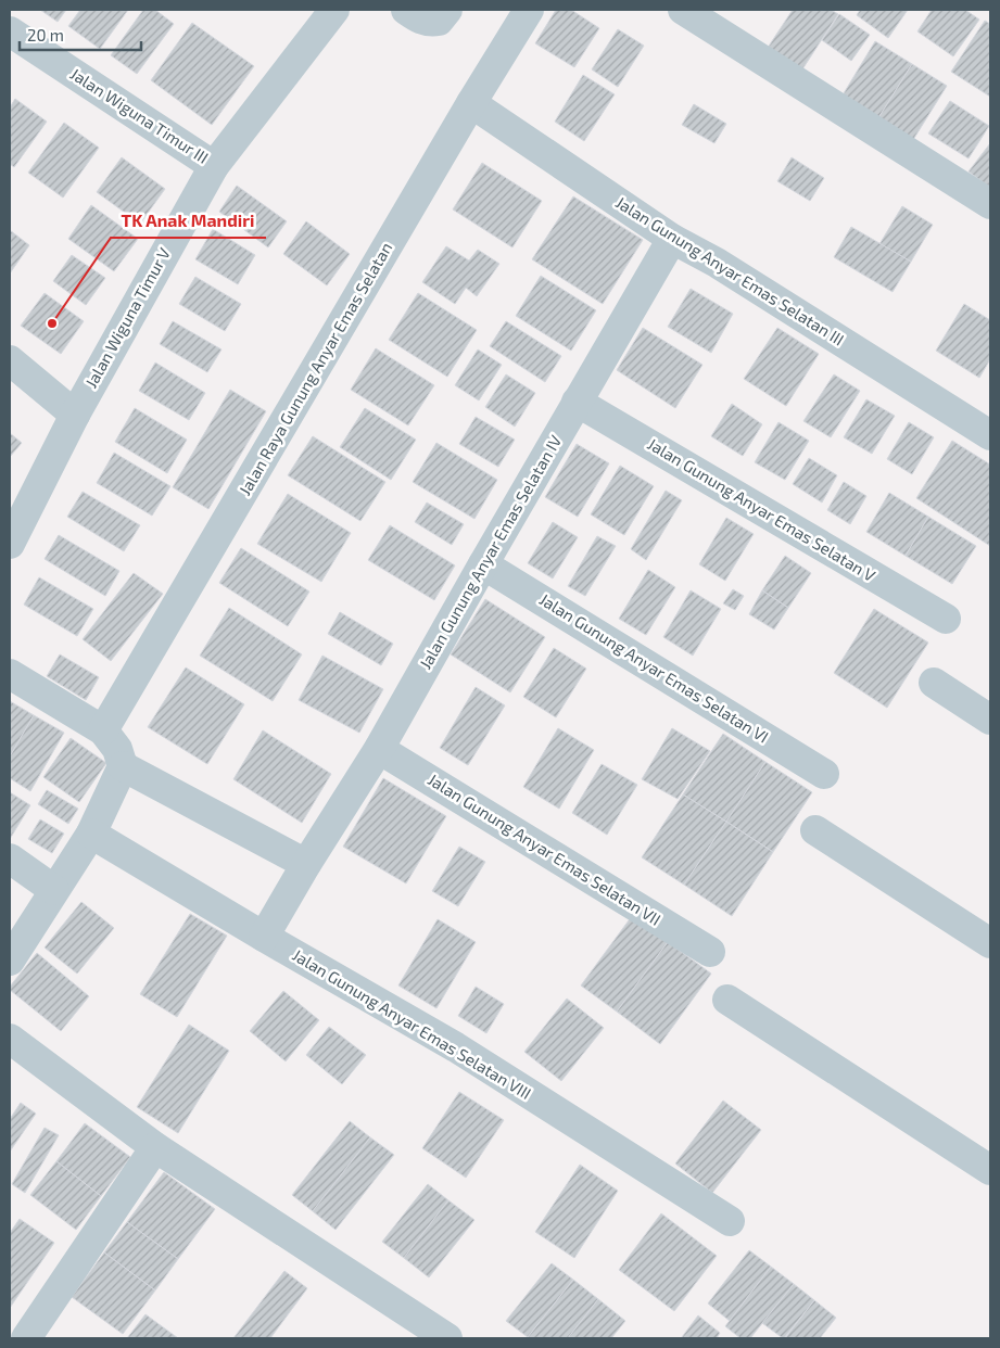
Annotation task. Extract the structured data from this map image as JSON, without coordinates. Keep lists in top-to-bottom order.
{
  "streets": {
    "street": [
      "Jalan Wiguna Timur III",
      "Jalan Gunung Anyar Emas Selatan III",
      "Jalan Wiguna Timur V",
      "Jalan Raya Gunung Anyar Emas Selatan",
      "Jalan Gunung Anyar Emas Selatan V",
      "Jalan Gunung Anyar Emas Selatan IV",
      "Jalan Gunung Anyar Emas Selatan VI",
      "Jalan Gunung Anyar Emas Selatan VII",
      "Jalan Gunung Anyar Emas Selatan VIII"
    ]
  },
  "crossings": [
    ["Jalan Wiguna Timur III", "Jalan Wiguna Timur V"],
    ["Jalan Gunung Anyar Emas Selatan III", "Jalan Raya Gunung Anyar Emas Selatan"],
    ["Jalan Gunung Anyar Emas Selatan III", "Jalan Gunung Anyar Emas Selatan IV"],
    ["Jalan Gunung Anyar Emas Selatan V", "Jalan Gunung Anyar Emas Selatan IV"],
    ["Jalan Gunung Anyar Emas Selatan IV", "Jalan Gunung Anyar Emas Selatan VI"],
    ["Jalan Gunung Anyar Emas Selatan IV", "Jalan Gunung Anyar Emas Selatan VII"],
    ["Jalan Gunung Anyar Emas Selatan IV", "Jalan Gunung Anyar Emas Selatan VIII"]
  ],
  "places": ["TK Anak Mandiri"],
  "scale_bar": "20 m"
}
